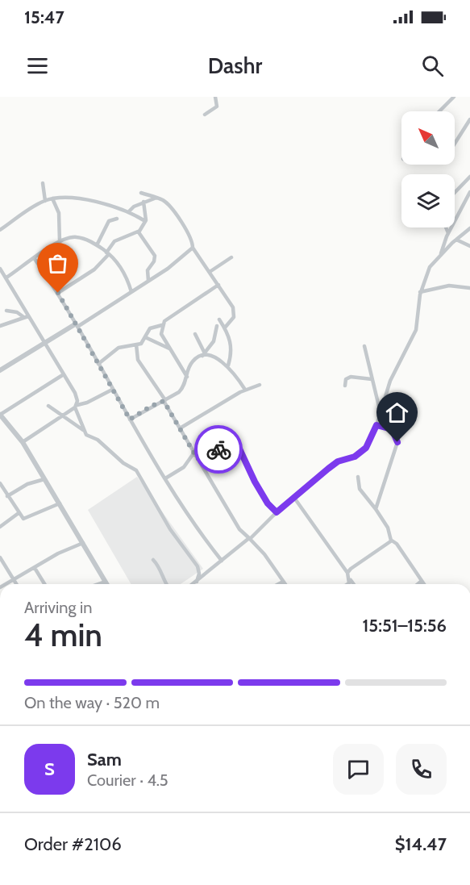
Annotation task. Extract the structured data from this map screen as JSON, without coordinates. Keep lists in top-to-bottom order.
{
  "north": "top left",
  "page": {
    "status": "15:47",
    "header": "Dashr",
    "heading": ["4 min", "Arriving in", "15:51–15:56"],
    "panel": [
      "Sam",
      "Courier · 4.5",
      "Order #2106",
      "$14.47"
    ],
    "bar": "On the way · 520 m",
    "round": "S"
  }
}
